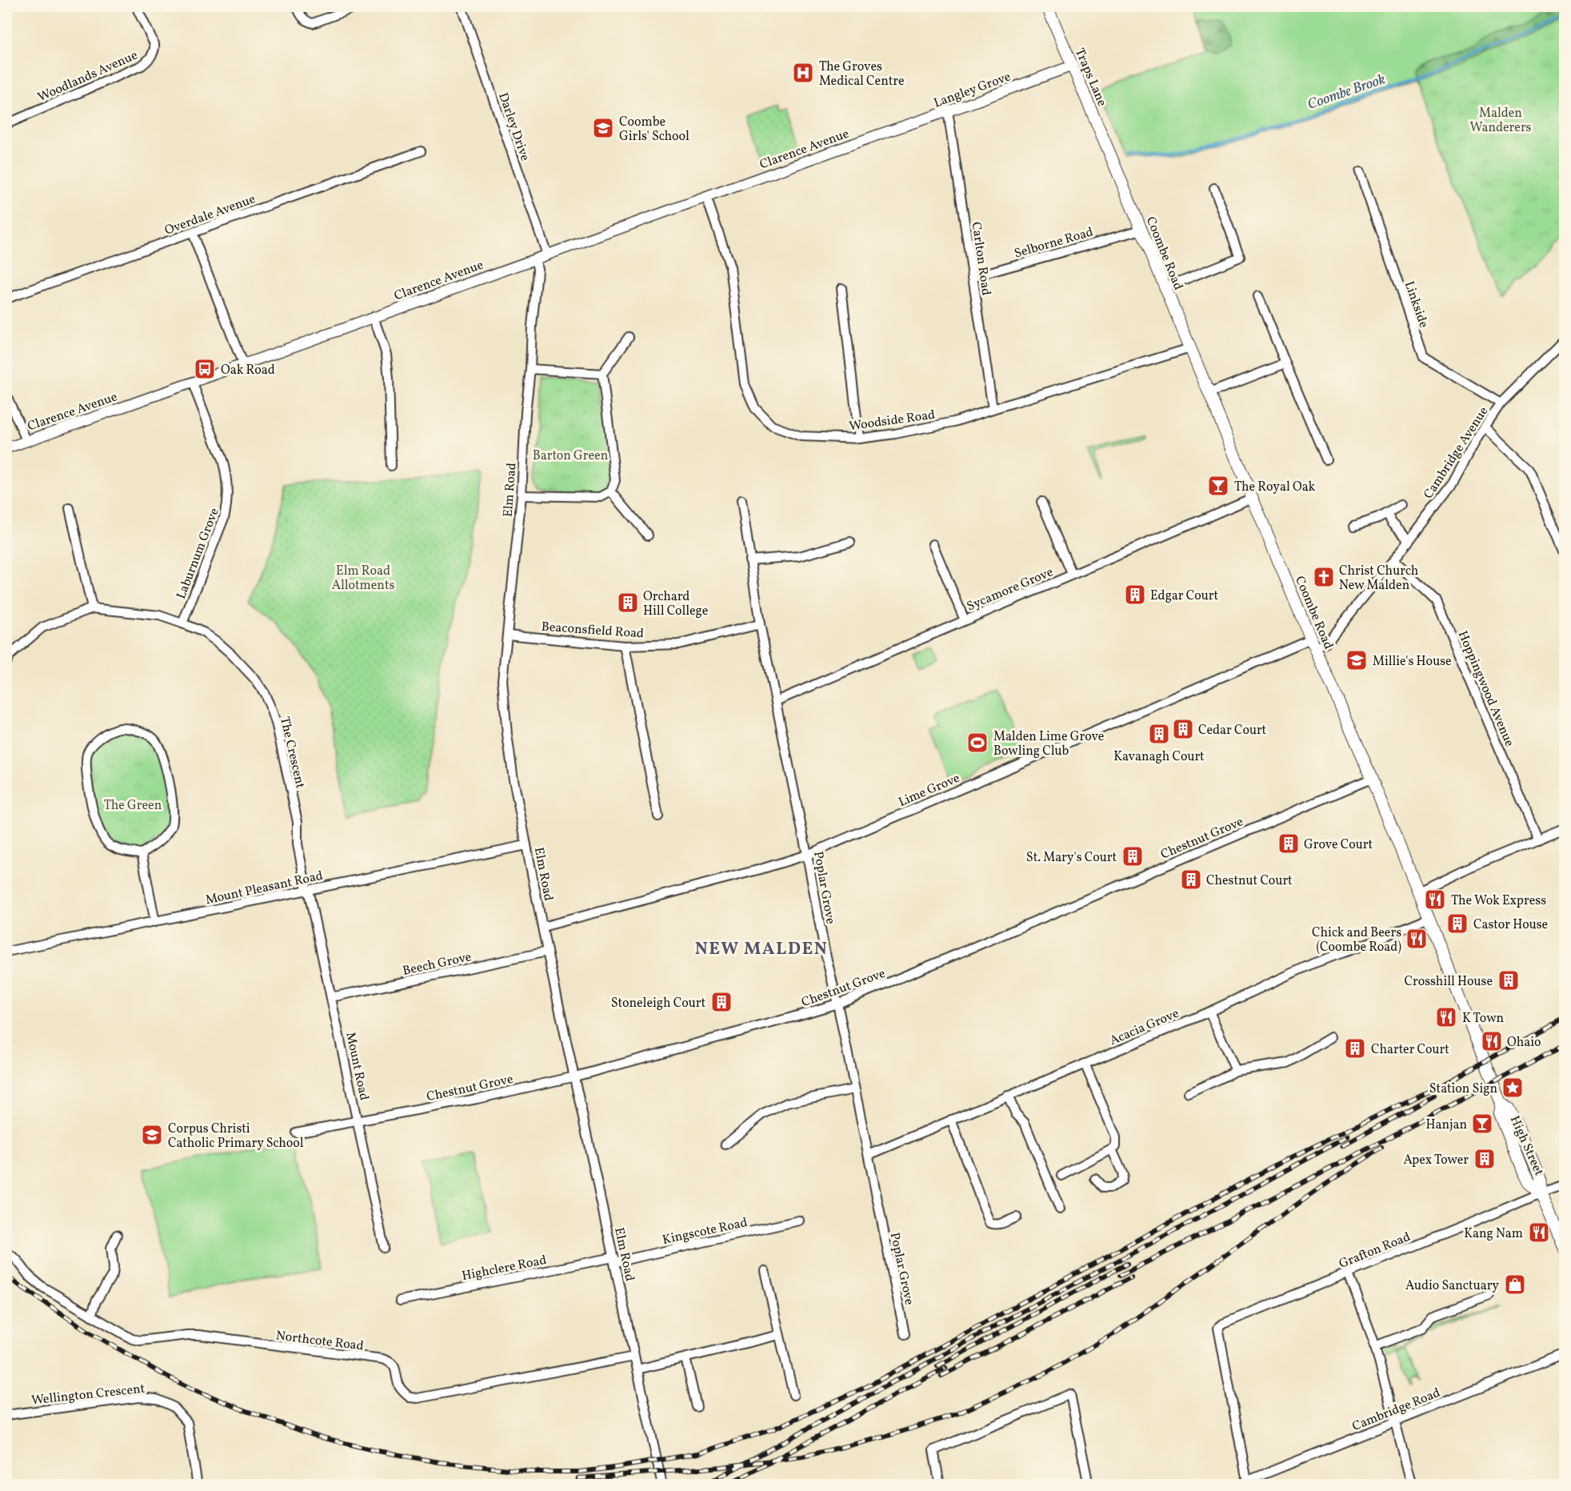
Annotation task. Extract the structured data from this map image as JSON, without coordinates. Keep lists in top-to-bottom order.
{
  "streets": {
    "main road": ["Traps Lane", "Coombe Road", "High Street"],
    "street": [
      "Woodlands Avenue",
      "Langley Grove",
      "Darley Drive",
      "Clarence Avenue",
      "Overdale Avenue",
      "Selborne Road",
      "Carlton Road",
      "Linkside",
      "Woodside Road",
      "Cambridge Avenue",
      "Elm Road",
      "Laburnum Grove",
      "Sycamore Grove",
      "Beaconsfield Road",
      "Hoppingwood Avenue",
      "The Crescent",
      "Lime Grove",
      "Chestnut Grove",
      "Mount Pleasant Road",
      "Poplar Grove",
      "Beech Grove",
      "Acacia Grove",
      "Mount Road",
      "Kingscote Road",
      "Grafton Road",
      "Highclere Road",
      "Northcote Road",
      "Wellington Crescent",
      "Cambridge Road"
    ]
  },
  "crossings": [
    ["Traps Lane", "Langley Grove"],
    ["Traps Lane", "Coombe Road"],
    ["Langley Grove", "Clarence Avenue"],
    ["Langley Grove", "Carlton Road"],
    ["Darley Drive", "Clarence Avenue"],
    ["Clarence Avenue", "Woodside Road"],
    ["Clarence Avenue", "Elm Road"],
    ["Clarence Avenue", "Laburnum Grove"],
    ["Selborne Road", "Coombe Road"],
    ["Selborne Road", "Carlton Road"],
    ["Coombe Road", "Woodside Road"],
    ["Coombe Road", "Cambridge Avenue"],
    ["Coombe Road", "Sycamore Grove"],
    ["Coombe Road", "Lime Grove"],
    ["Coombe Road", "Chestnut Grove"],
    ["Coombe Road", "Acacia Grove"],
    ["Coombe Road", "High Street"],
    ["Carlton Road", "Woodside Road"],
    ["Linkside", "Cambridge Avenue"],
    ["Cambridge Avenue", "Hoppingwood Avenue"],
    ["Cambridge Avenue", "Lime Grove"],
    ["Elm Road", "Beaconsfield Road"],
    ["Elm Road", "Lime Grove"],
    ["Elm Road", "Chestnut Grove"],
    ["Elm Road", "Mount Pleasant Road"],
    ["Elm Road", "Beech Grove"],
    ["Elm Road", "Kingscote Road"],
    ["Elm Road", "Highclere Road"],
    ["Elm Road", "Northcote Road"],
    ["Laburnum Grove", "The Crescent"],
    ["Sycamore Grove", "Poplar Grove"],
    ["Beaconsfield Road", "Poplar Grove"],
    ["The Crescent", "Mount Pleasant Road"],
    ["The Crescent", "Mount Road"],
    ["Lime Grove", "Poplar Grove"],
    ["Chestnut Grove", "Poplar Grove"],
    ["Chestnut Grove", "Mount Road"],
    ["Mount Pleasant Road", "Mount Road"],
    ["Poplar Grove", "Acacia Grove"],
    ["Beech Grove", "Mount Road"],
    ["High Street", "Grafton Road"],
    ["Kingscote Road", "Highclere Road"],
    ["Grafton Road", "Cambridge Road"]
  ],
  "districts": ["NEW MALDEN"],
  "water": ["Coombe Brook"],
  "parks": [
    "Malden Wanderers",
    "Barton Green",
    "Elm Road Allotments",
    "The Green"
  ],
  "places": {
    "hospital": ["The Groves Medical Centre"],
    "school or university": ["Coombe Girls' School", "Millie's House", "Corpus Christi Catholic Primary School"],
    "bus stop": ["Oak Road"],
    "bar": ["The Royal Oak", "Hanjan"],
    "church": ["Christ Church New Malden"],
    "building": [
      "Edgar Court",
      "Orchard Hill College",
      "Cedar Court",
      "Kavanagh Court",
      "Grove Court",
      "St. Mary's Court",
      "Chestnut Court",
      "Castor House",
      "Crosshill House",
      "Stoneleigh Court",
      "Charter Court",
      "Apex Tower"
    ],
    "sports": ["Malden Lime Grove Bowling Club"],
    "restaurant": [
      "The Wok Express",
      "Chick and Beers (Coombe Road)",
      "K Town",
      "Ohaio",
      "Kang Nam"
    ],
    "place": ["Station Sign"],
    "shop": ["Audio Sanctuary"]
  }
}
